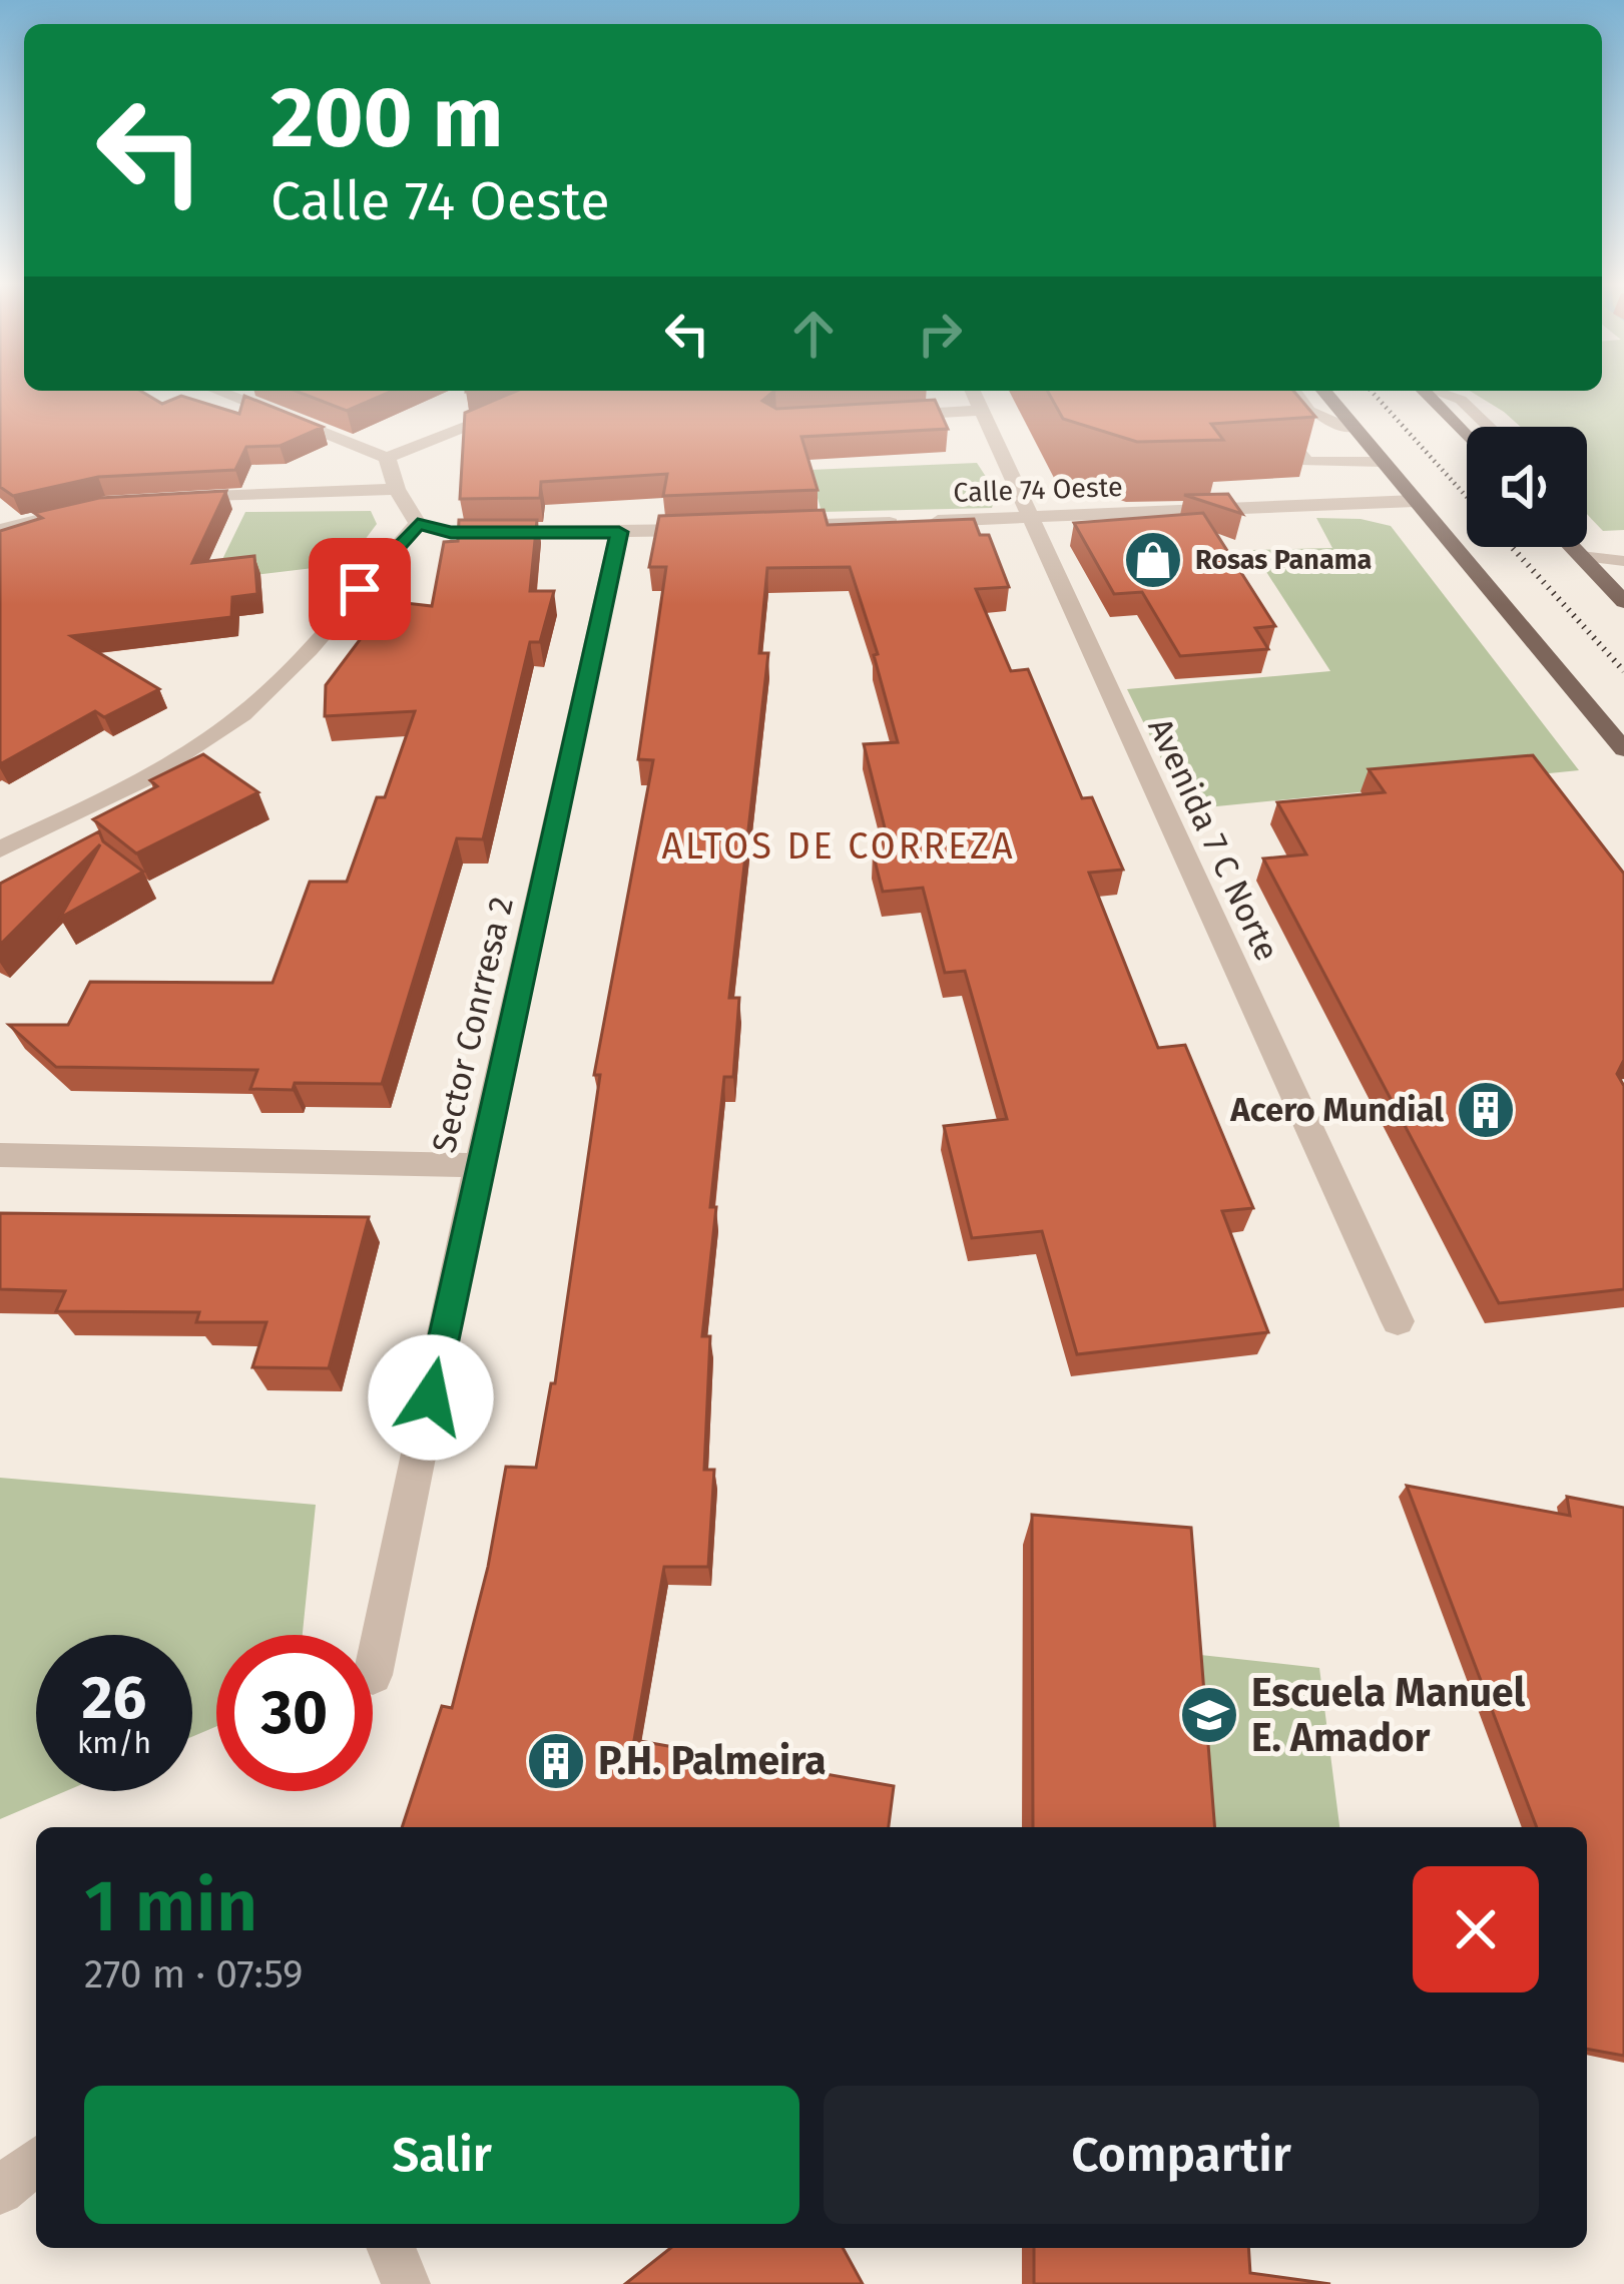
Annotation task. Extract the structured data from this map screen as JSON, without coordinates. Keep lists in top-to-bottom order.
{
  "streets": {
    "street": ["Calle 74 Oeste", "Avenida 7 C Norte", "Sector Conrresa 2"]
  },
  "crossings": [
    ["Calle 74 Oeste", "Avenida 7 C Norte"]
  ],
  "districts": ["ALTOS DE CORREZA"],
  "places": {
    "shop": ["Rosas Panama"],
    "building": ["Acero Mundial", "P.H. Palmeira"],
    "school or university": ["Escuela Manuel E. Amador"]
  },
  "page": {
    "turn": ["200 m", "Calle 74 Oeste"],
    "speed": "26 km/h",
    "limit": "30",
    "heading": ["1 min", "270 m · 07:59"],
    "buttons": ["Salir", "Compartir"]
  }
}
